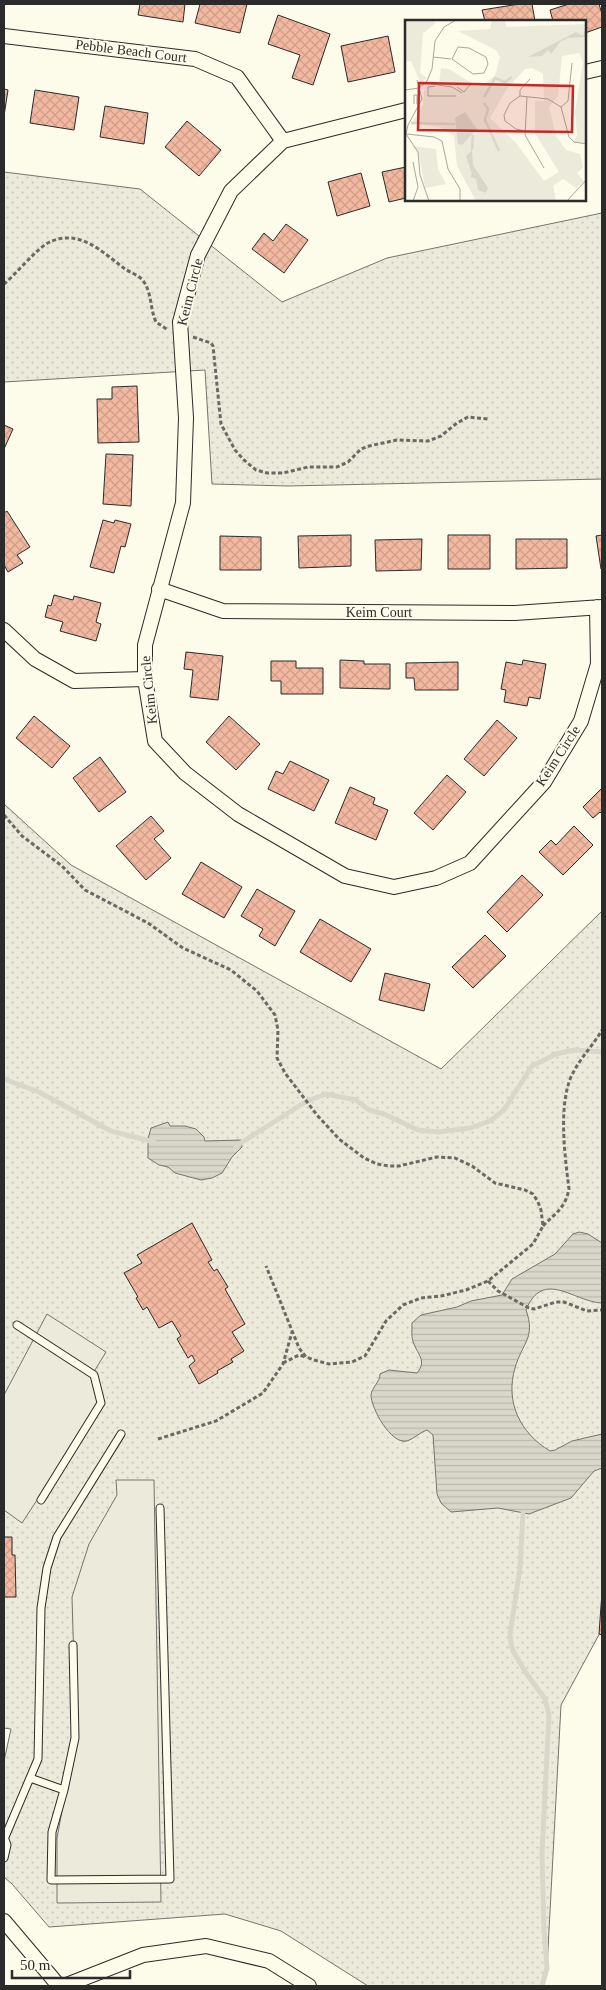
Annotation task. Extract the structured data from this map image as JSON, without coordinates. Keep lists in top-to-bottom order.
{
  "streets": {
    "street": ["Pebble Beach Court", "Keim Circle", "Keim Court"]
  },
  "crossings": [
    ["Pebble Beach Court", "Keim Circle"],
    ["Keim Circle", "Keim Court"]
  ],
  "scale_bar": "50 m"
}
